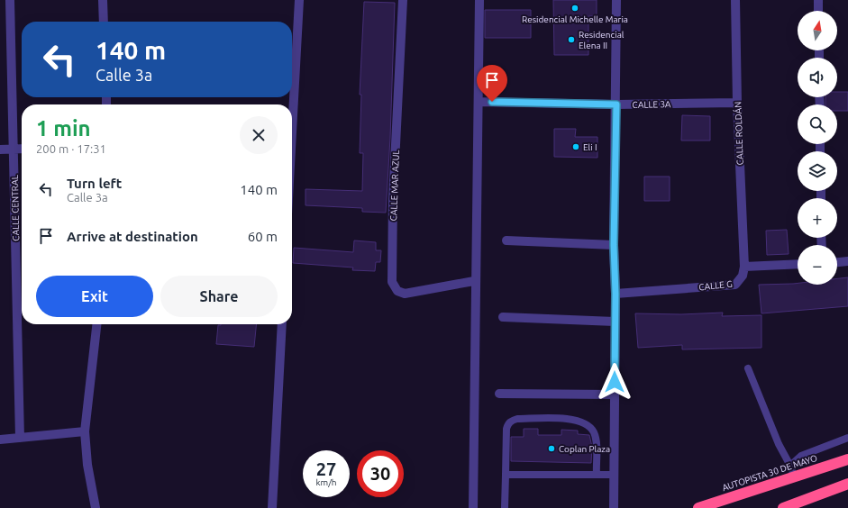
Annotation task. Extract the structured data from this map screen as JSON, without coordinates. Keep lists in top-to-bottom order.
{
  "streets": {
    "highway": ["AUTOPISTA 30 DE MAYO"],
    "street": [
      "CALLE 3A",
      "CALLE ROLDÁN",
      "CALLE MAR AZUL",
      "CALLE CENTRAL",
      "CALLE G"
    ]
  },
  "crossings": [
    ["CALLE 3A", "CALLE ROLDÁN"],
    ["CALLE ROLDÁN", "CALLE G"]
  ],
  "places": [
    "Residencial Michelle Maria",
    "Residencial Elena II",
    "Eli I",
    "Coplan Plaza"
  ],
  "north": "top",
  "page": {
    "map_buttons": ["+", "−"],
    "turn": ["140 m", "Calle 3a"],
    "heading": ["1 min", "200 m · 17:31"],
    "list": [
      {
        "name": "Turn left",
        "note": "Calle 3a",
        "value": "140 m"
      },
      {
        "name": "Arrive at destination",
        "value": "60 m"
      }
    ],
    "buttons": ["Exit", "Share"],
    "speed": "27 km/h",
    "limit": "30"
  }
}
